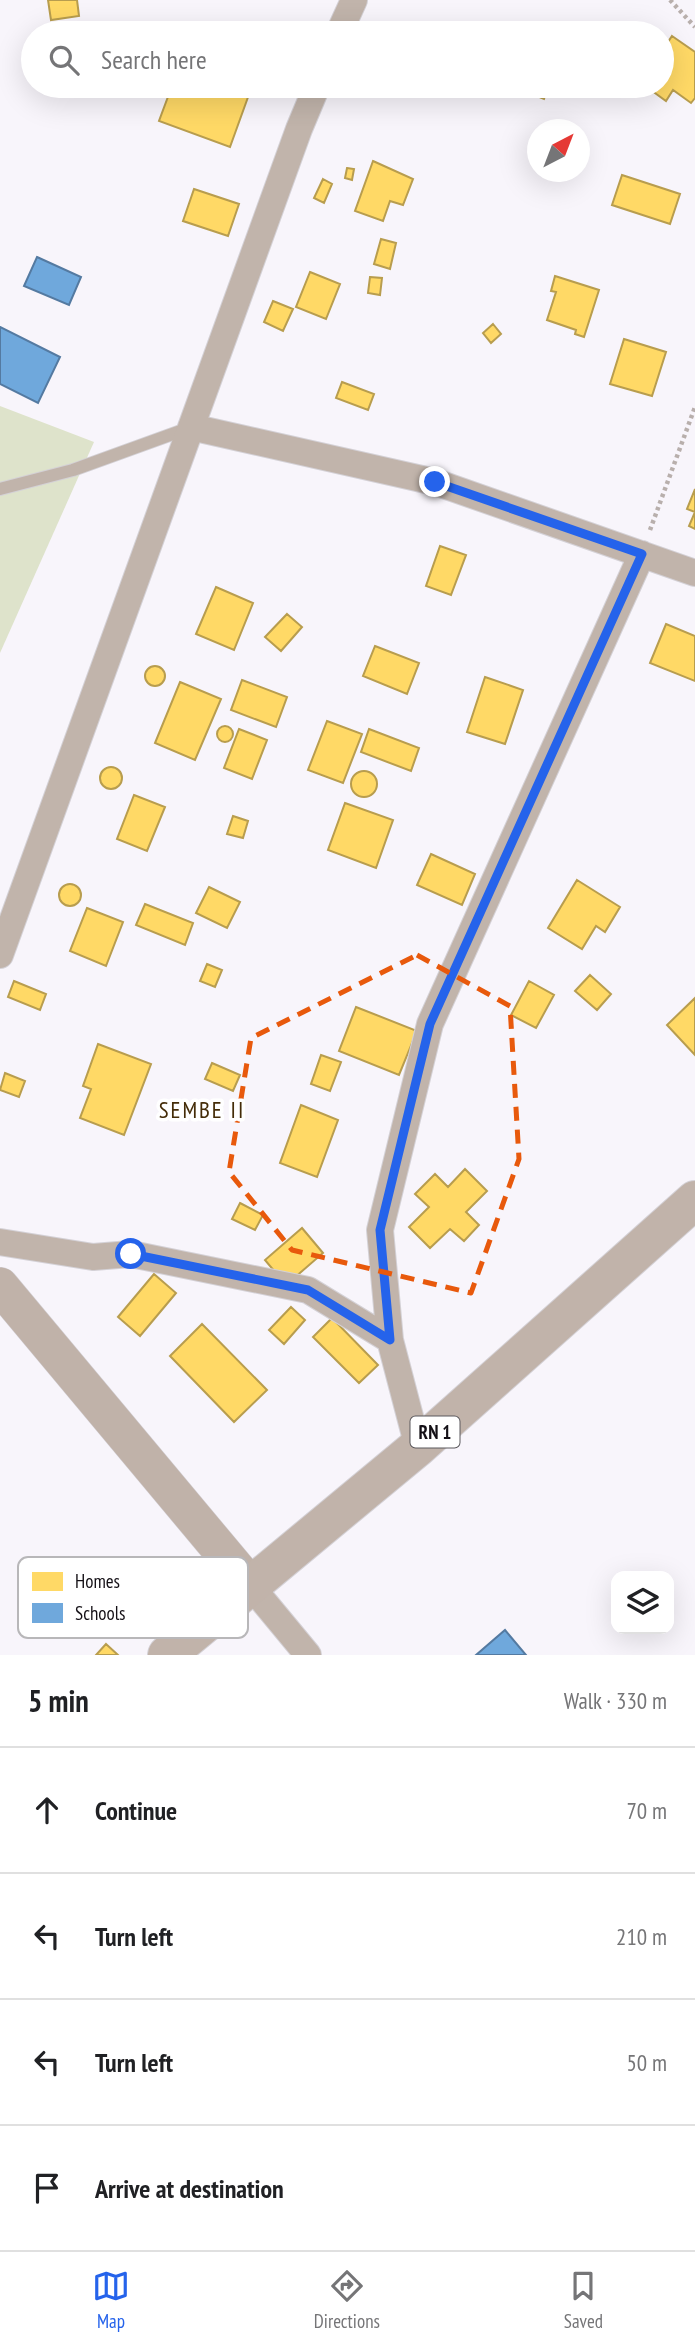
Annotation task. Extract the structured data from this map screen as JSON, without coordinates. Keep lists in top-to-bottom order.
{
  "streets": {
    "main road": ["RN 1"]
  },
  "districts": ["SEMBE II"],
  "legend": ["Homes", "Schools"],
  "north": "top right",
  "page": {
    "search": "Search here",
    "heading": ["5 min", "Walk · 330 m"],
    "list": [
      ["Continue", "70 m"],
      ["Turn left", "210 m"],
      ["Turn left", "50 m"],
      "Arrive at destination"
    ],
    "nav": ["Map", "Directions", "Saved"]
  }
}
